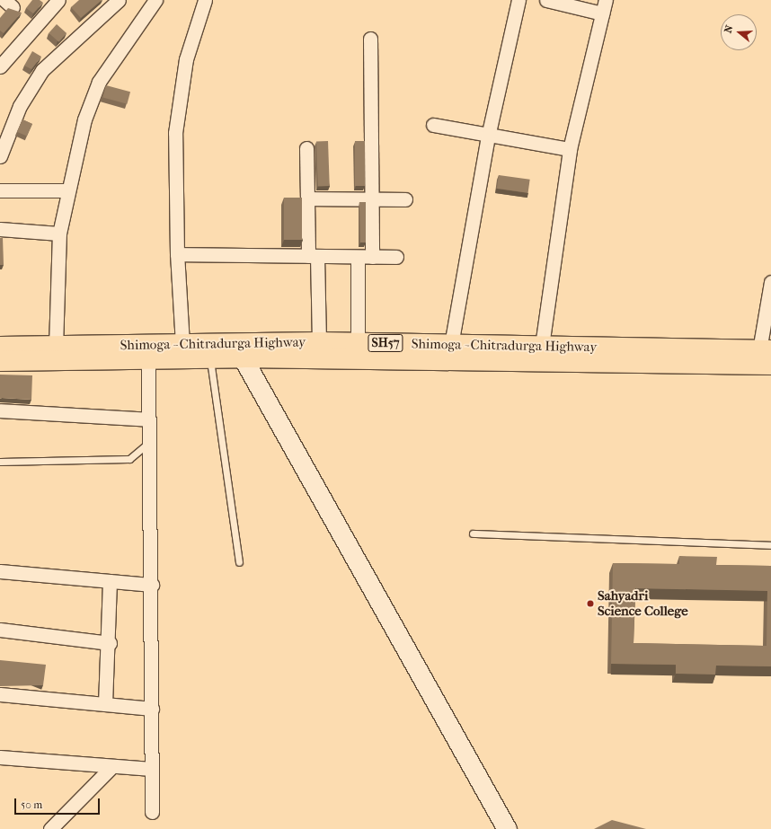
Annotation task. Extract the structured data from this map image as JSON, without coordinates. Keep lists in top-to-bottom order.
{
  "streets": {
    "main road": ["SH57", "Shimoga - Chitradurga Highway"]
  },
  "places": ["Sahyadri Science College"],
  "scale_bar": "50 m",
  "north": "left"
}
